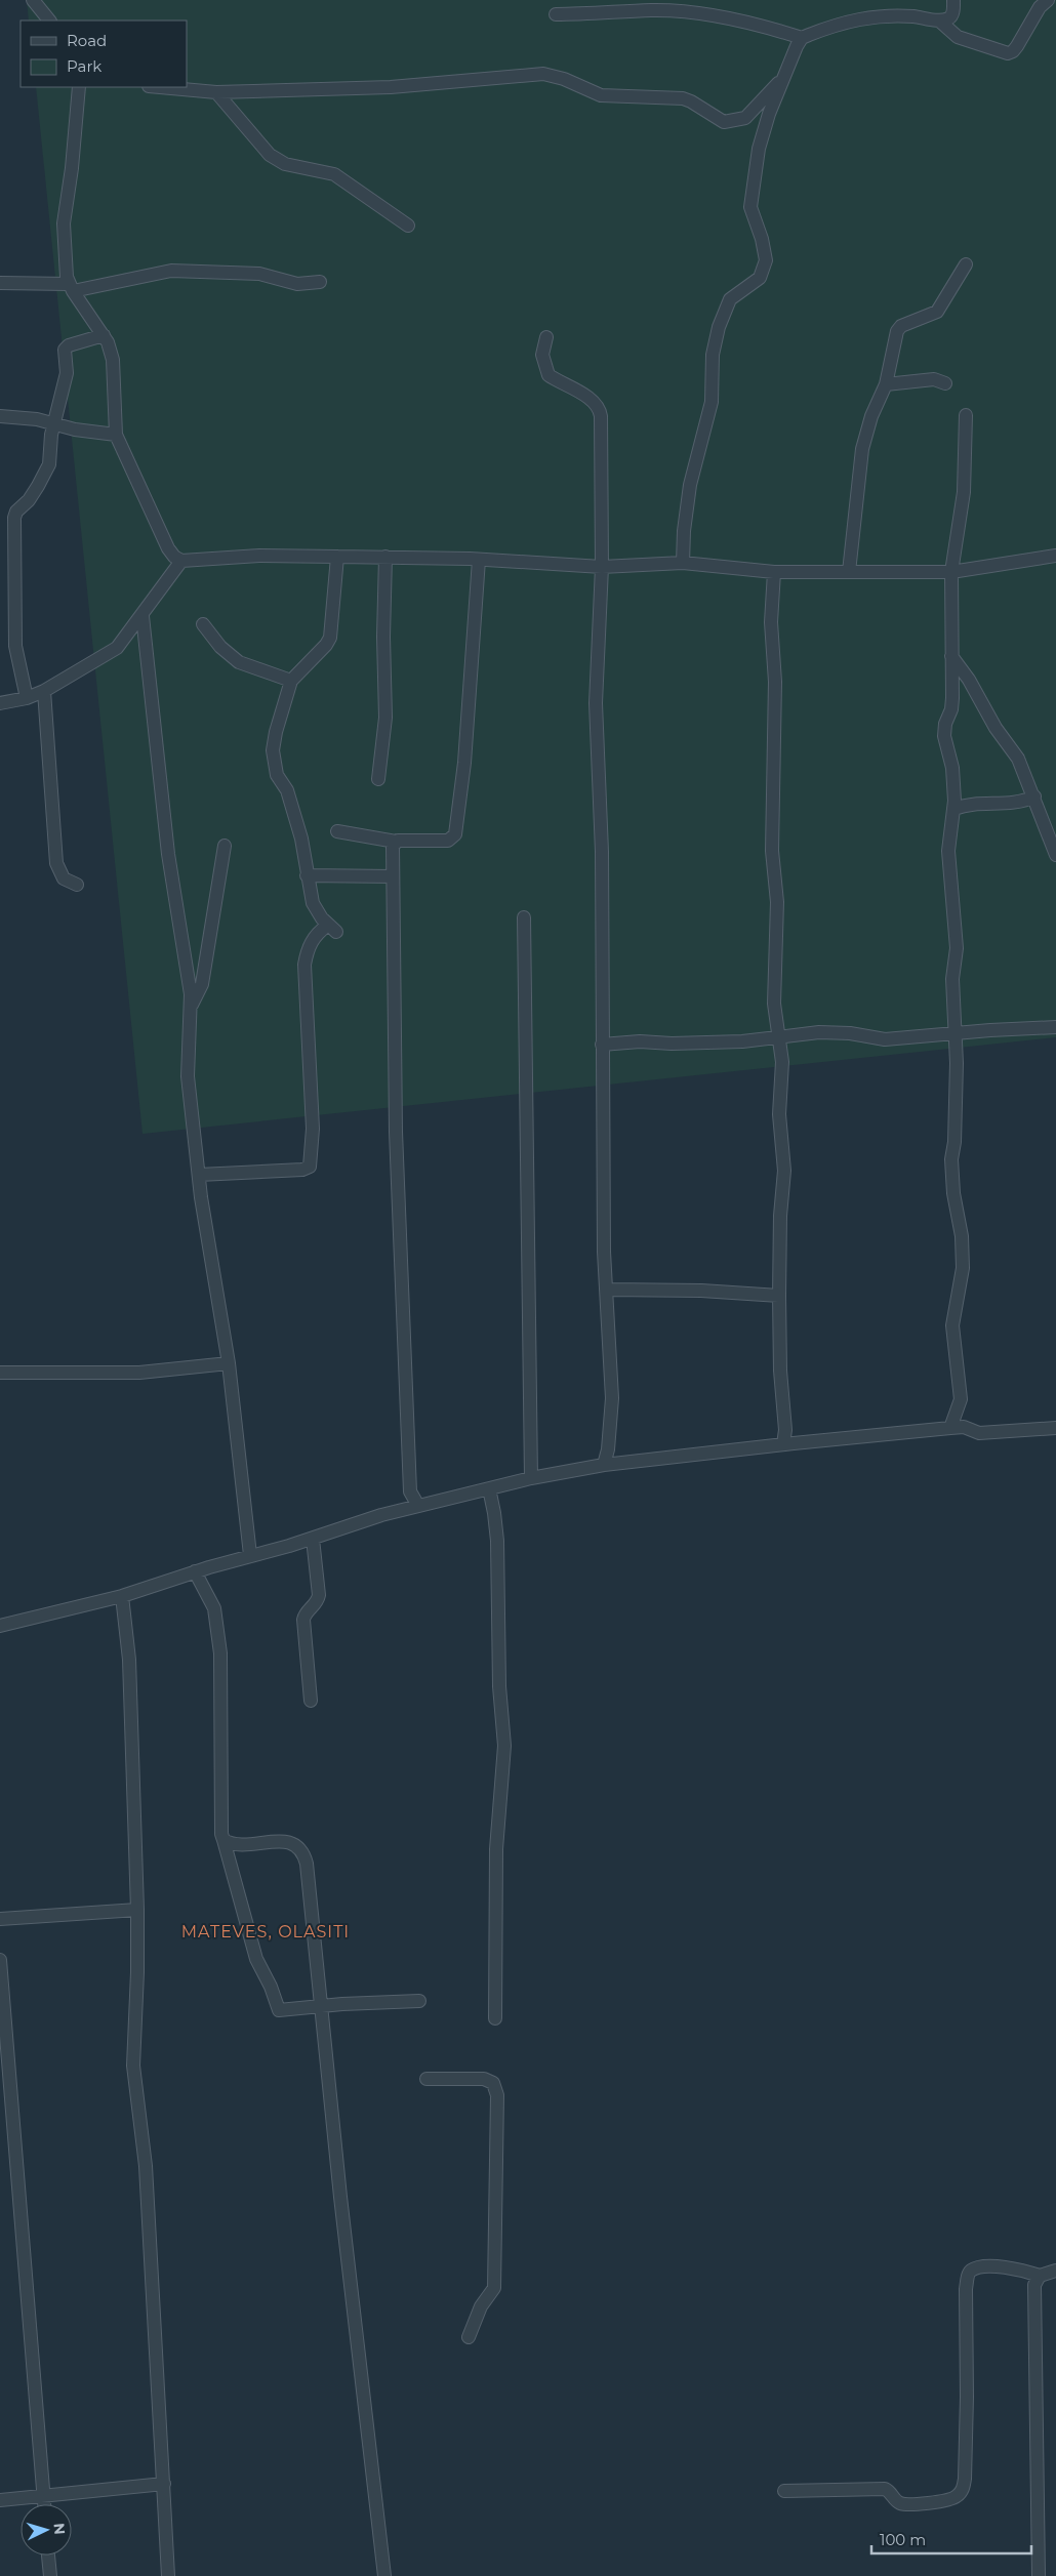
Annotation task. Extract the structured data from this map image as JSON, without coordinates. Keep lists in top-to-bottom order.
{
  "districts": ["MATEVES, OLASITI"],
  "legend": ["Road", "Park"],
  "scale_bar": "100 m",
  "north": "right"
}
